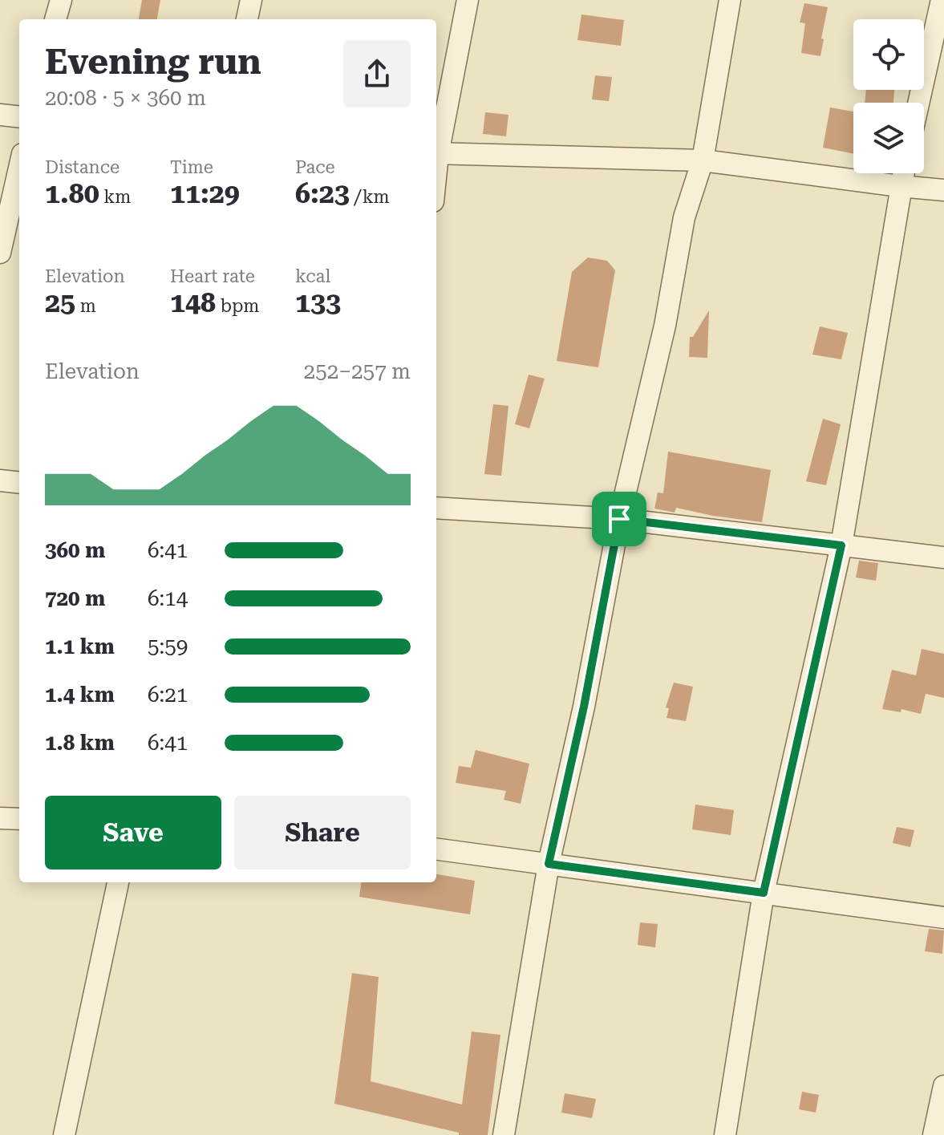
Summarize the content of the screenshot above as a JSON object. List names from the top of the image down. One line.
{"page":{"heading":["Evening run","20:08 · 5 × 360 m"],"stats":[["Distance","1.80 km"],["Time","11:29"],["Pace","6:23 /km"],["Elevation","25 m"],["Heart rate","148 bpm"],["kcal","133"]],"chart":["Elevation","252–257 m"],"list":[{"name":"360 m","note":"6:41"},{"name":"720 m","note":"6:14"},{"name":"1.1 km","note":"5:59"},{"name":"1.4 km","note":"6:21"},{"name":"1.8 km","note":"6:41"}],"buttons":["Save","Share"]}}
